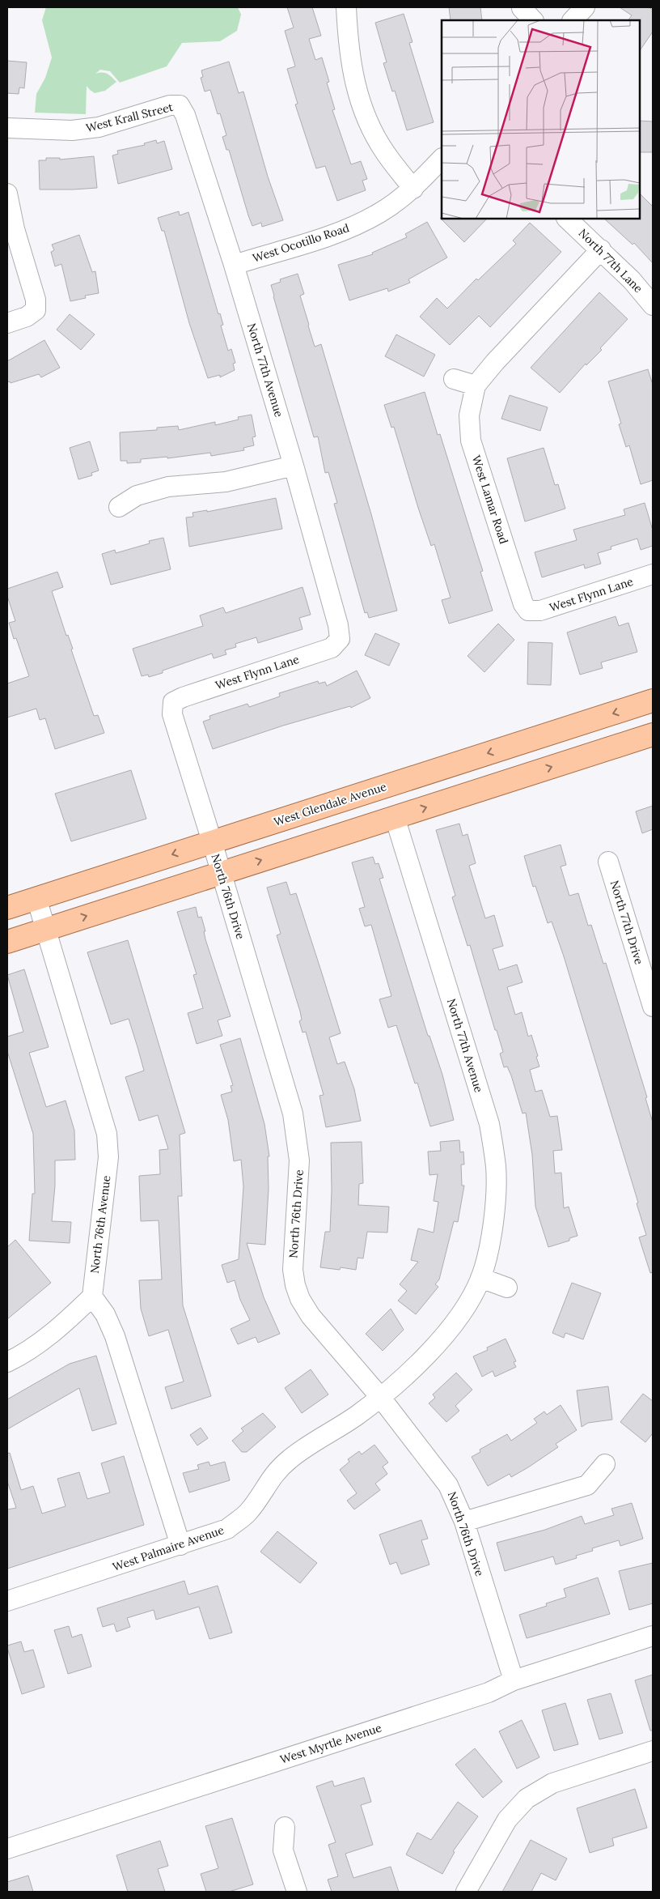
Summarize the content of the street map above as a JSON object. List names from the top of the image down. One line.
{"streets":{"main road":["West Glendale Avenue"],"street":["West Krall Street","West Ocotillo Road","North 77th Lane","North 77th Avenue","West Lamar Road","West Flynn Lane","North 76th Drive","North 77th Drive","North 76th Avenue","West Palmaire Avenue","West Myrtle Avenue"]},"crossings":[["West Krall Street","North 77th Avenue"],["West Ocotillo Road","North 77th Avenue"],["North 77th Lane","West Lamar Road"],["North 77th Avenue","West Flynn Lane"],["North 77th Avenue","North 76th Drive"],["North 77th Avenue","West Palmaire Avenue"],["West Lamar Road","West Flynn Lane"],["West Flynn Lane","North 76th Drive"],["West Glendale Avenue","North 76th Drive"],["West Glendale Avenue","North 76th Avenue"],["North 76th Drive","West Palmaire Avenue"],["North 76th Drive","West Myrtle Avenue"]]}
